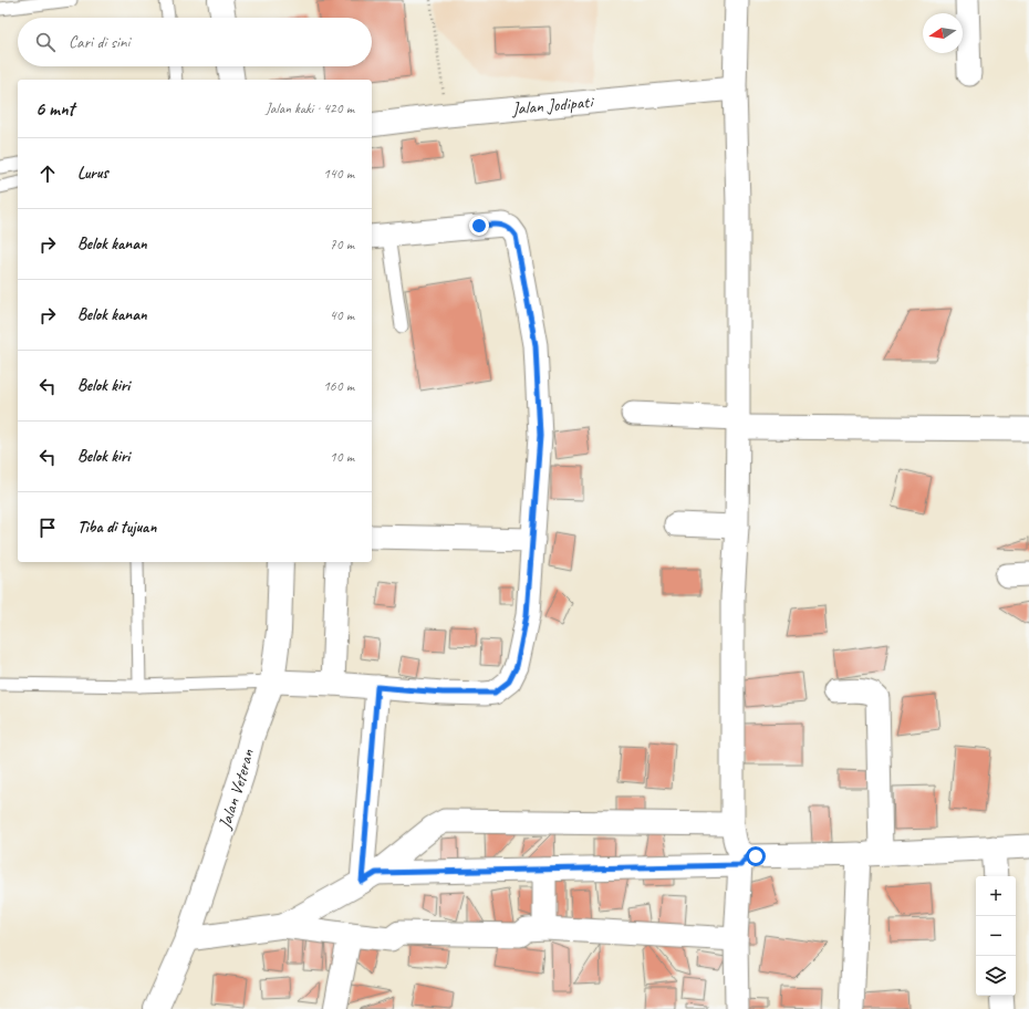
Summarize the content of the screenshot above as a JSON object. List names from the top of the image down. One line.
{"streets":{"main road":["Jalan Veteran"],"street":["Jalan Jodipati"]},"north":"left","page":{"search":"Cari di sini","heading":["6 mnt","Jalan kaki · 420 m"],"list":[["Lurus","140 m"],["Belok kanan","70 m"],["Belok kanan","40 m"],["Belok kiri","160 m"],["Belok kiri","10 m"],"Tiba di tujuan"],"map_buttons":["+","−"]}}
